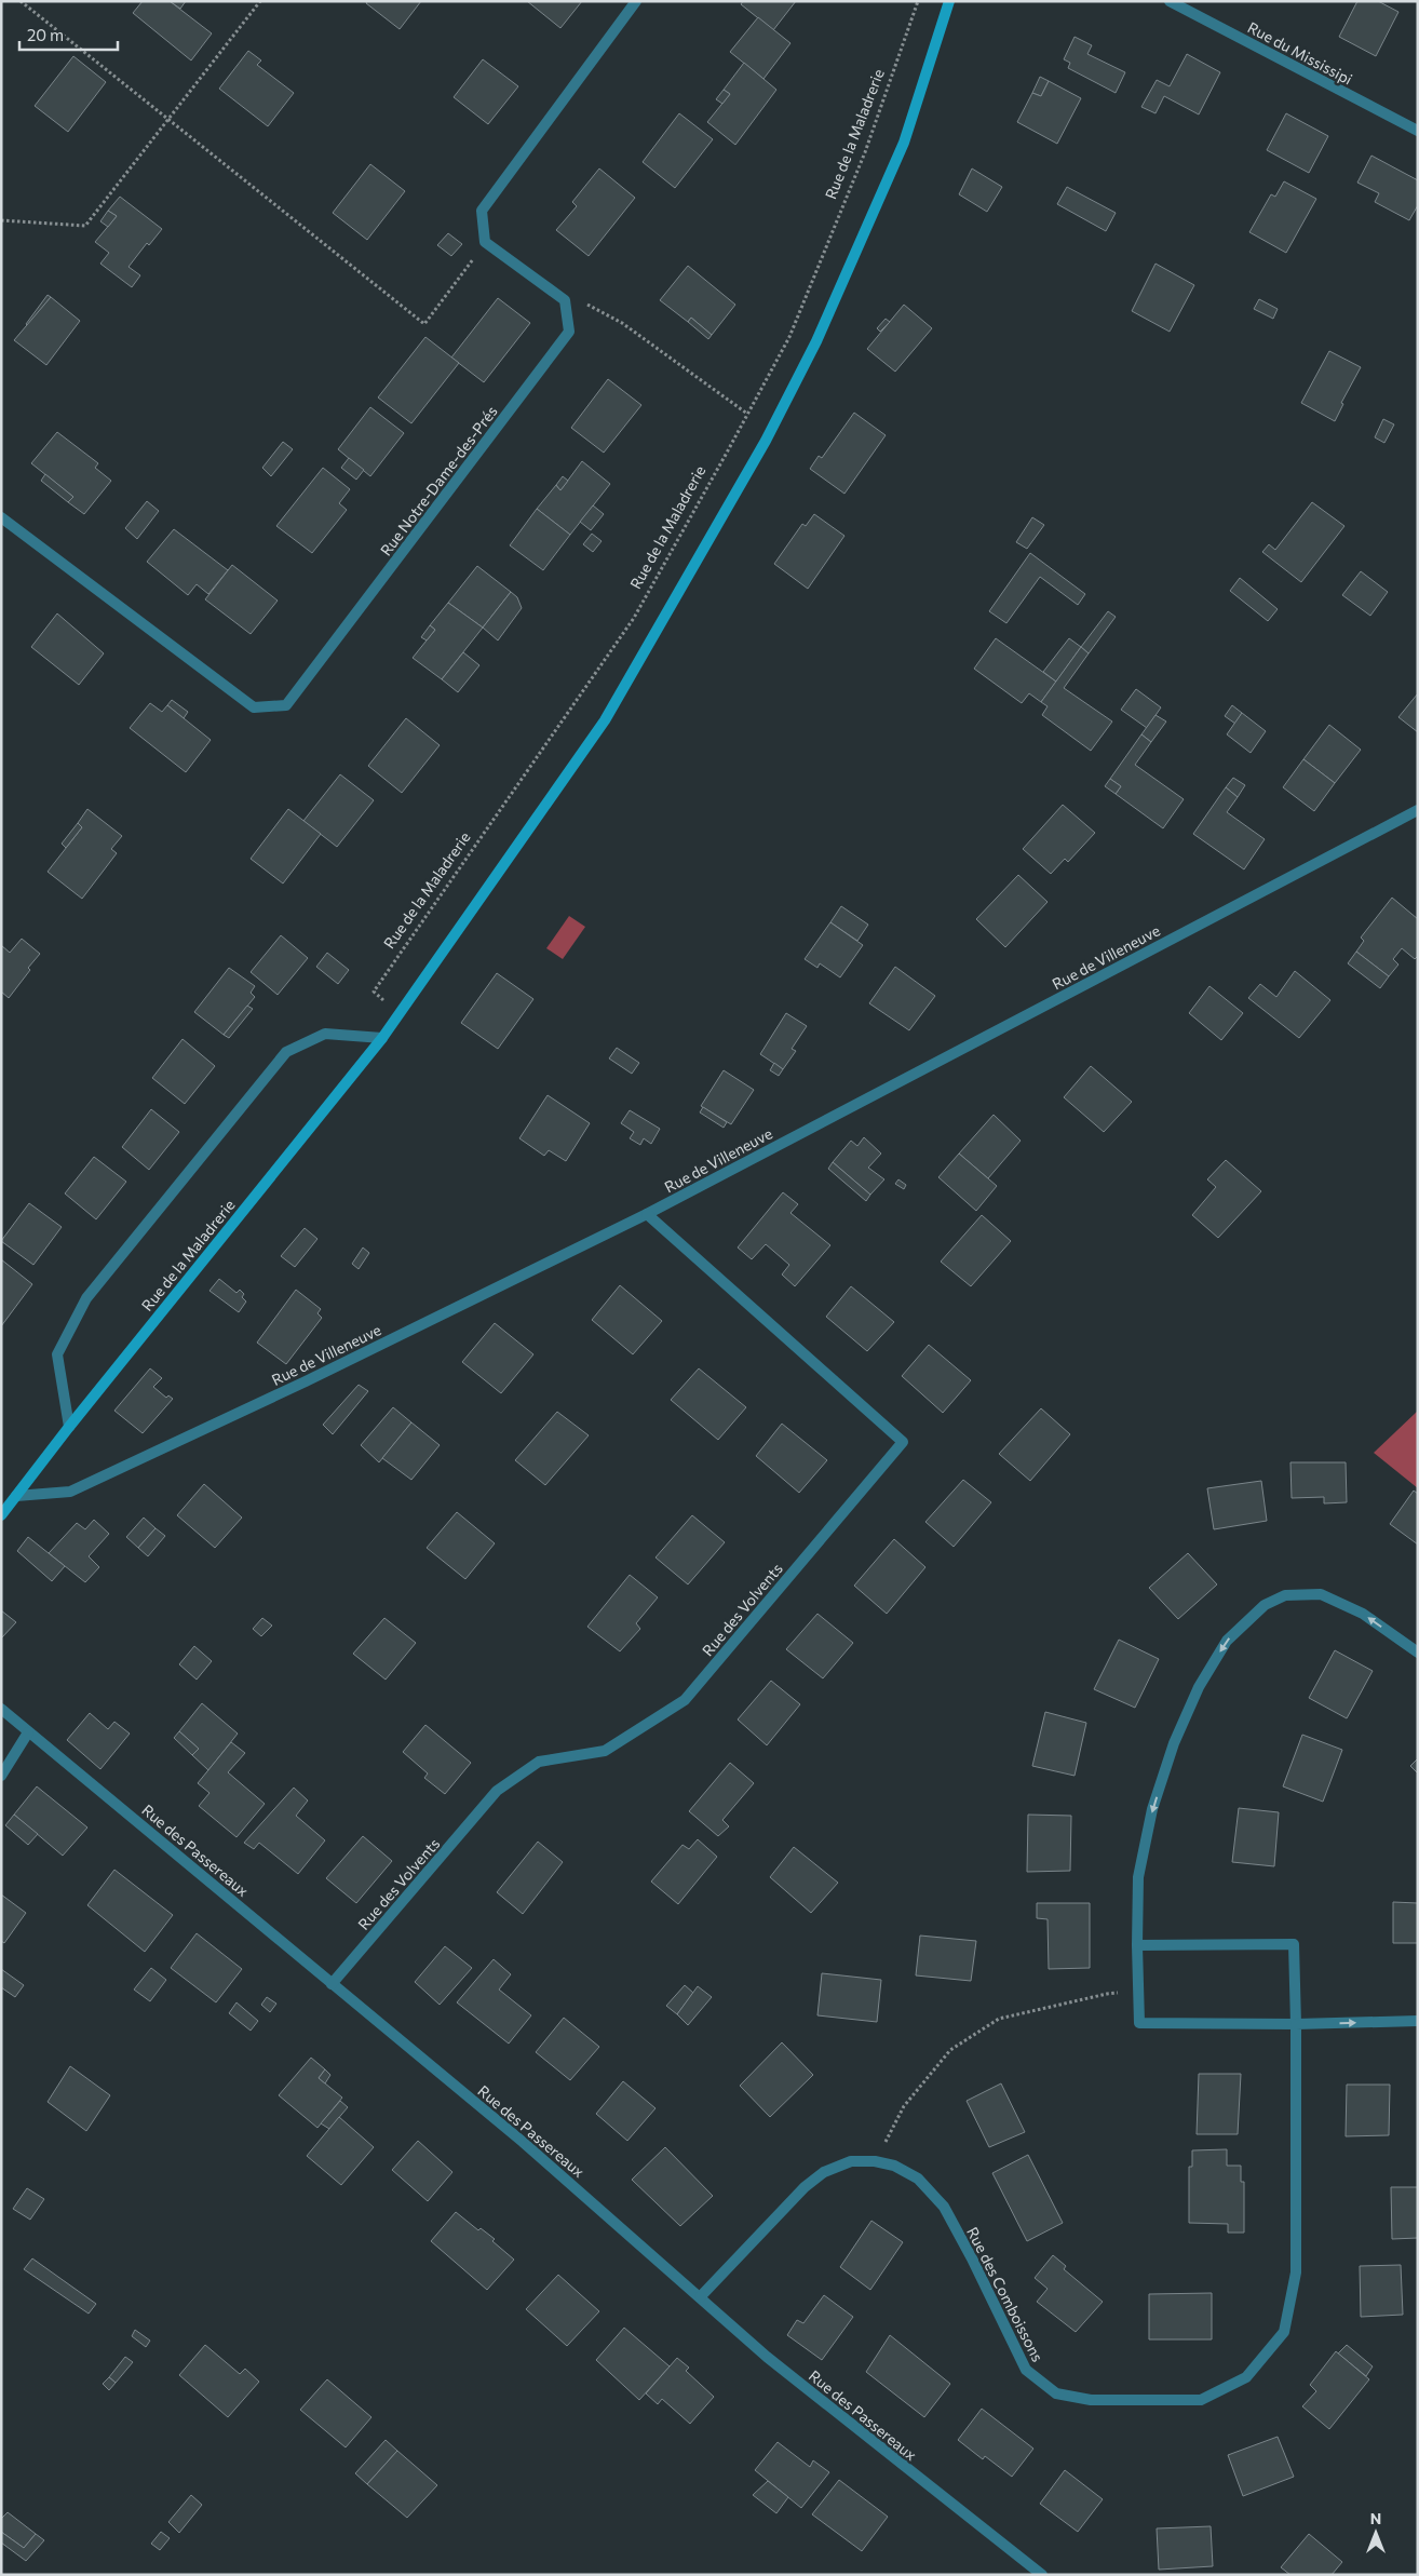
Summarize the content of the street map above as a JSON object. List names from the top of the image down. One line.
{"streets":{"main road":["Rue de la Maladrerie"],"street":["Rue du Mississipi","Rue Notre-Dame-des-Prés","Rue de Villeneuve","Rue des Volvents","Rue des Passereaux","Rue des Comboissons"]},"crossings":[["Rue de la Maladrerie","Rue de Villeneuve"],["Rue de Villeneuve","Rue des Volvents"],["Rue des Volvents","Rue des Passereaux"],["Rue des Passereaux","Rue des Comboissons"]],"scale_bar":"20 m","north":"top"}
